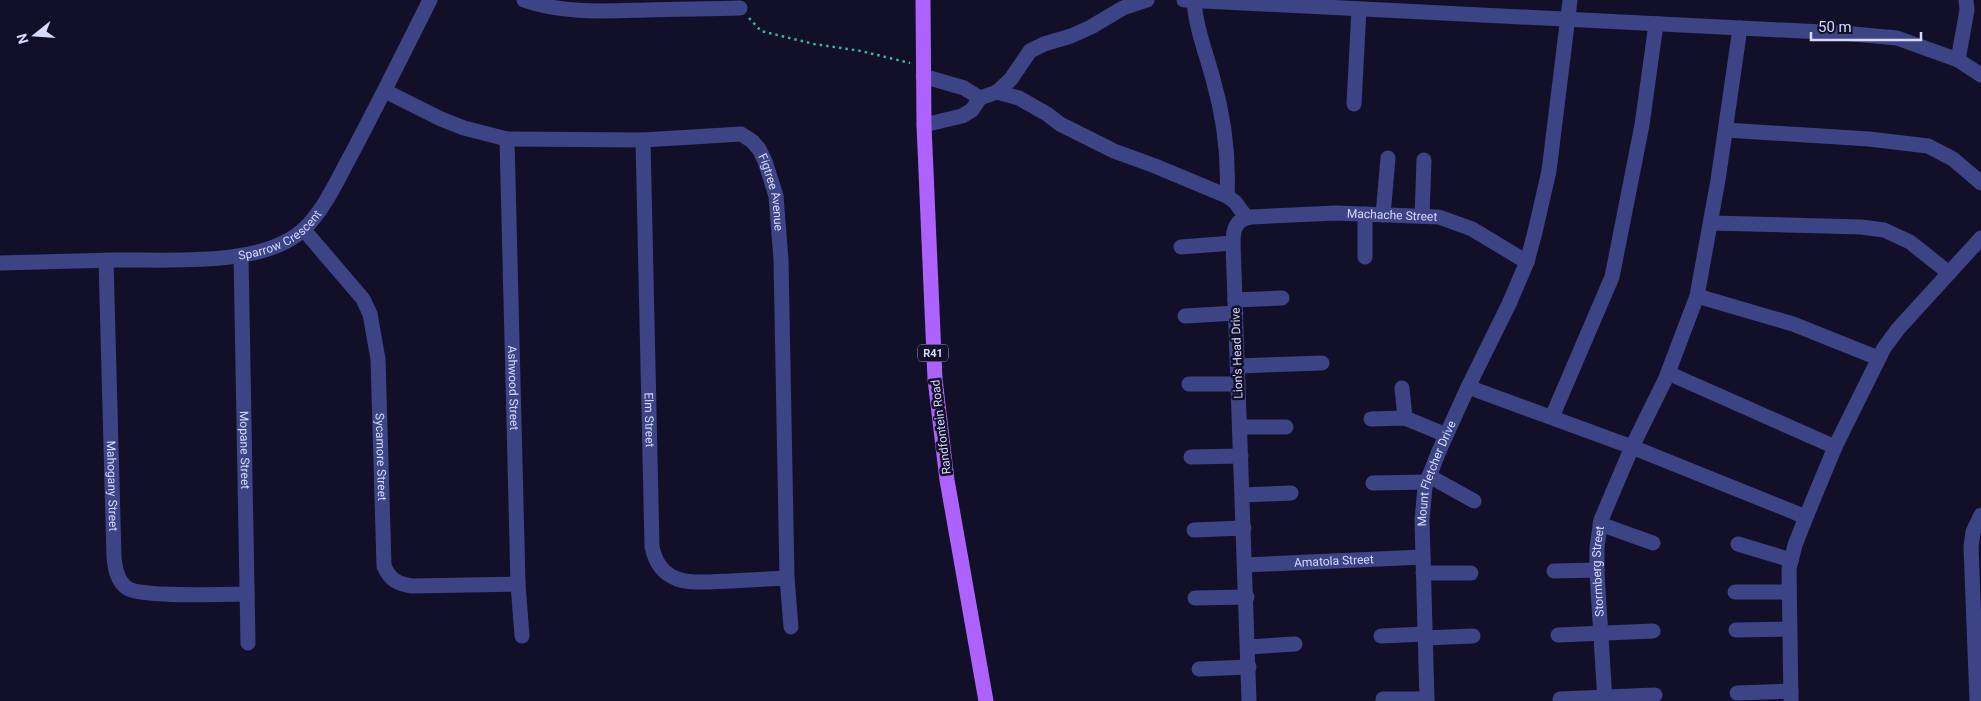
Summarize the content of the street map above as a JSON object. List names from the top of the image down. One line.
{"streets":{"main road":["R41","Randfontein Road"],"street":["Figtree Avenue","Machache Street","Sparrow Crescent","Lion's Head Drive","Ashwood Street","Elm Street","Mopane Street","Sycamore Street","Mount Fletcher Drive","Mahogany Street","Amatola Street","Stormberg Street"]},"crossings":[["Figtree Avenue","Sparrow Crescent"],["Figtree Avenue","Ashwood Street"],["Figtree Avenue","Elm Street"],["Machache Street","Lion's Head Drive"],["Machache Street","Mount Fletcher Drive"],["Sparrow Crescent","Mopane Street"],["Sparrow Crescent","Sycamore Street"],["Sparrow Crescent","Mahogany Street"],["Lion's Head Drive","Amatola Street"],["Ashwood Street","Sycamore Street"],["Mopane Street","Mahogany Street"],["Mount Fletcher Drive","Amatola Street"]],"scale_bar":"50 m","north":"left"}
